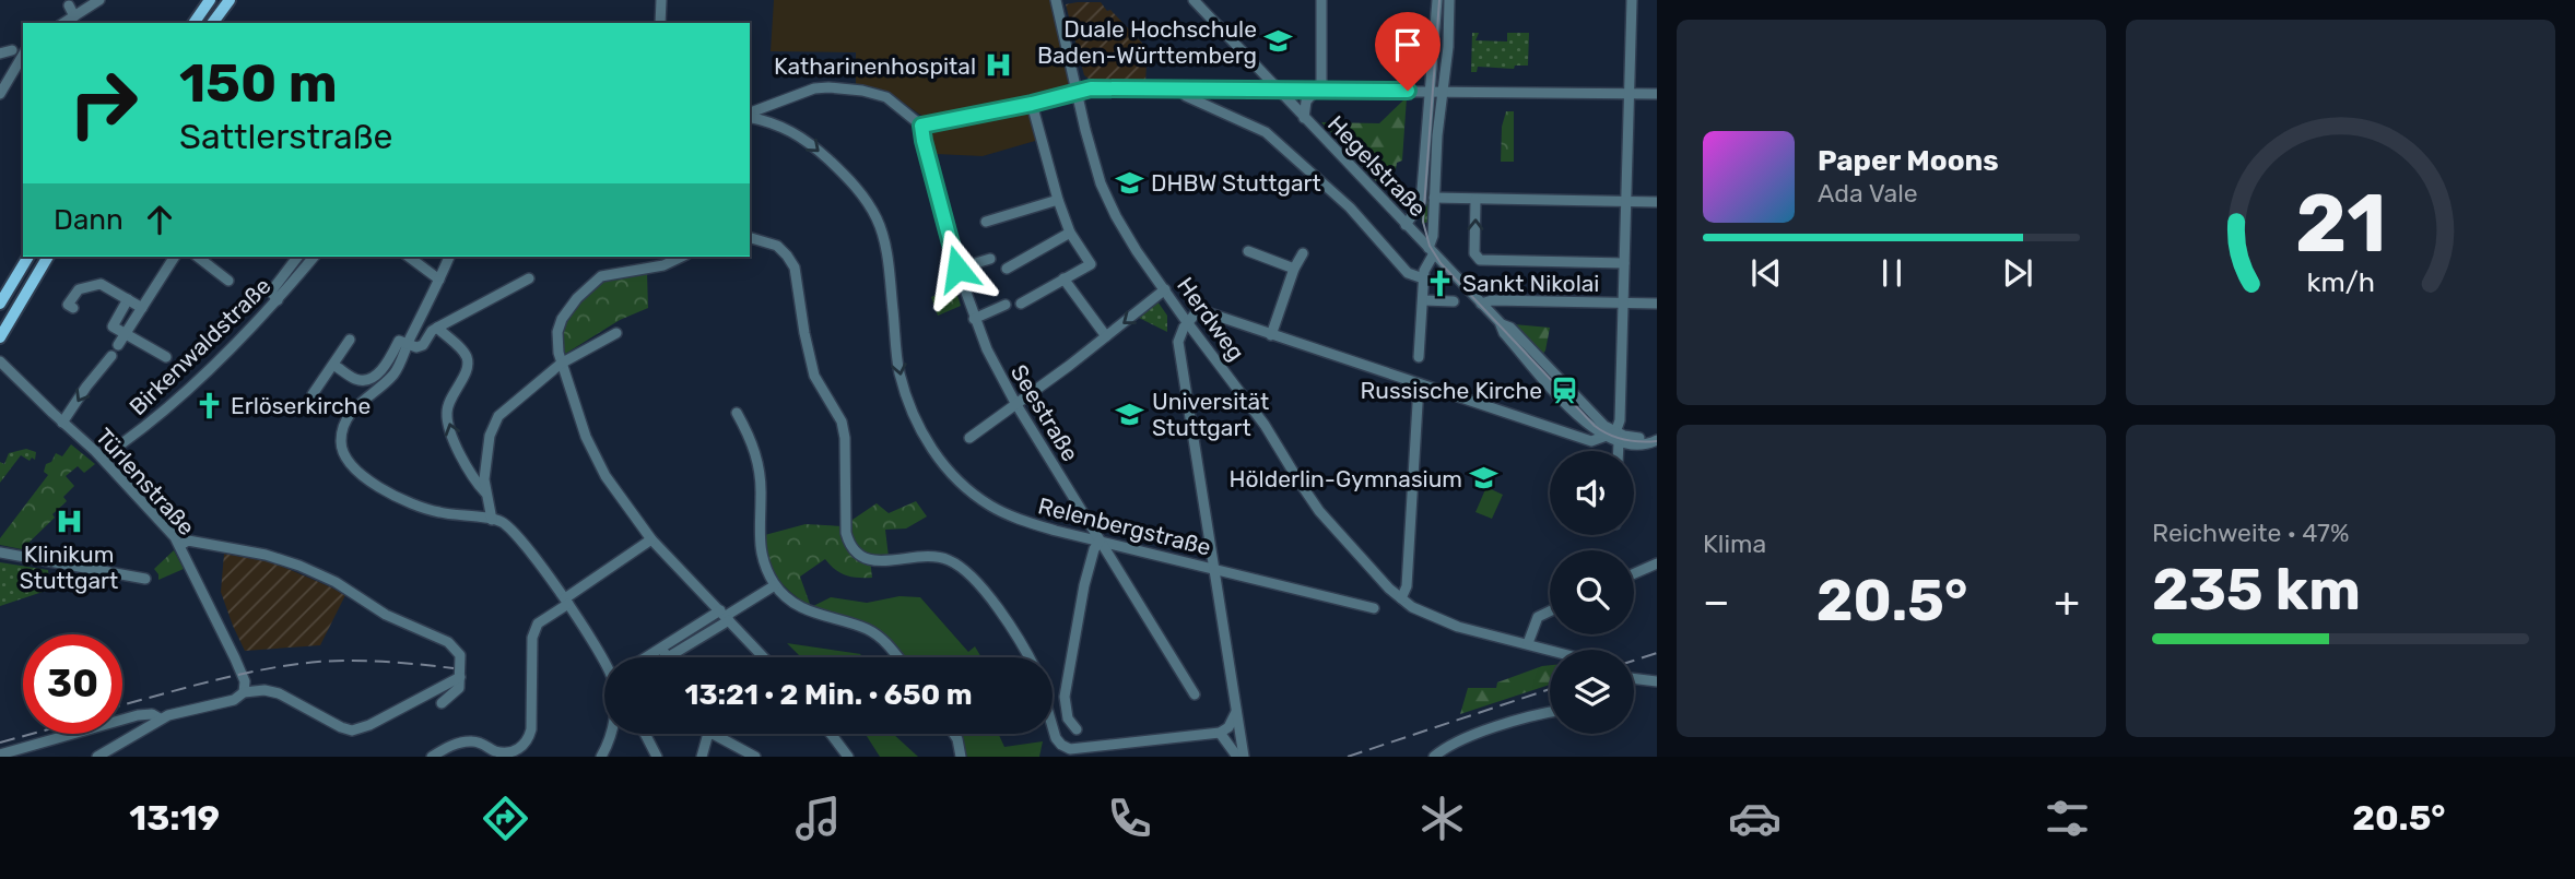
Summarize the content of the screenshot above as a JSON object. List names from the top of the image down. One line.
{"streets":{"street":["Hegelstraße","Herdweg","Birkenwaldstraße","Seestraße","Türlenstraße","Relenbergstraße"]},"crossings":[["Birkenwaldstraße","Türlenstraße"],["Seestraße","Relenbergstraße"]],"one_way":["Relenbergstraße"],"places":{"school or university":["Duale Hochschule Baden-Württemberg","DHBW Stuttgart","Universität Stuttgart","Hölderlin-Gymnasium"],"hospital":["Katharinenhospital","Klinikum Stuttgart"],"church":["Sankt Nikolai","Erlöserkirche"],"station":["Russische Kirche"]},"page":{"turn":["150 m","Sattlerstraße"],"song":["Paper Moons","Ada Vale"],"then":"Dann","tile":["Klima",["Reichweite · 47%","235 km"]],"heat":["−","20.5°","+"],"limit":"30","trip":"13:21 · 2 Min. · 650 m","tabs":["13:19","20.5°"],"gauge":["21","km/h"]}}
